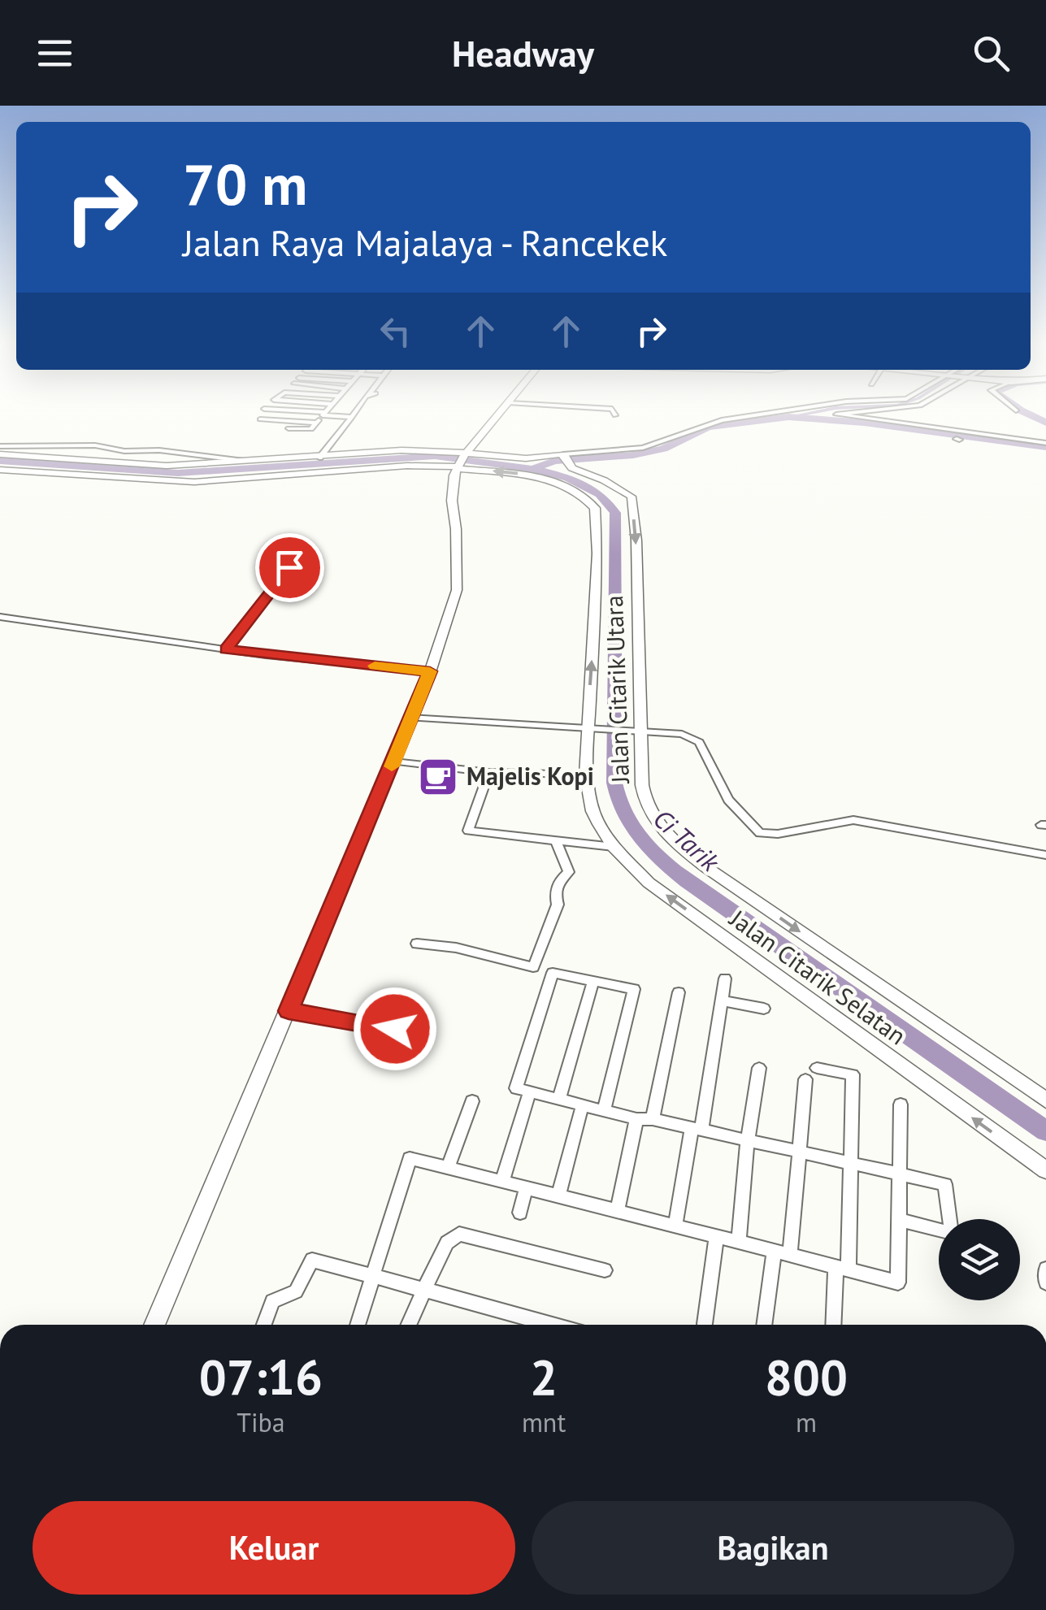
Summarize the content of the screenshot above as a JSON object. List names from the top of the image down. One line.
{"streets":{"street":["Jalan Citarik Utara","Jalan Citarik Selatan"]},"one_way":["Jalan Citarik Utara","Jalan Citarik Selatan"],"water":["Ci Tarik"],"places":{"cafe":["Majelis Kopi"]},"page":{"header":"Headway","turn":["70 m","Jalan Raya Majalaya - Rancekek"],"eta":["07:16","Tiba","2","mnt","800","m"],"buttons":["Keluar","Bagikan"]}}
